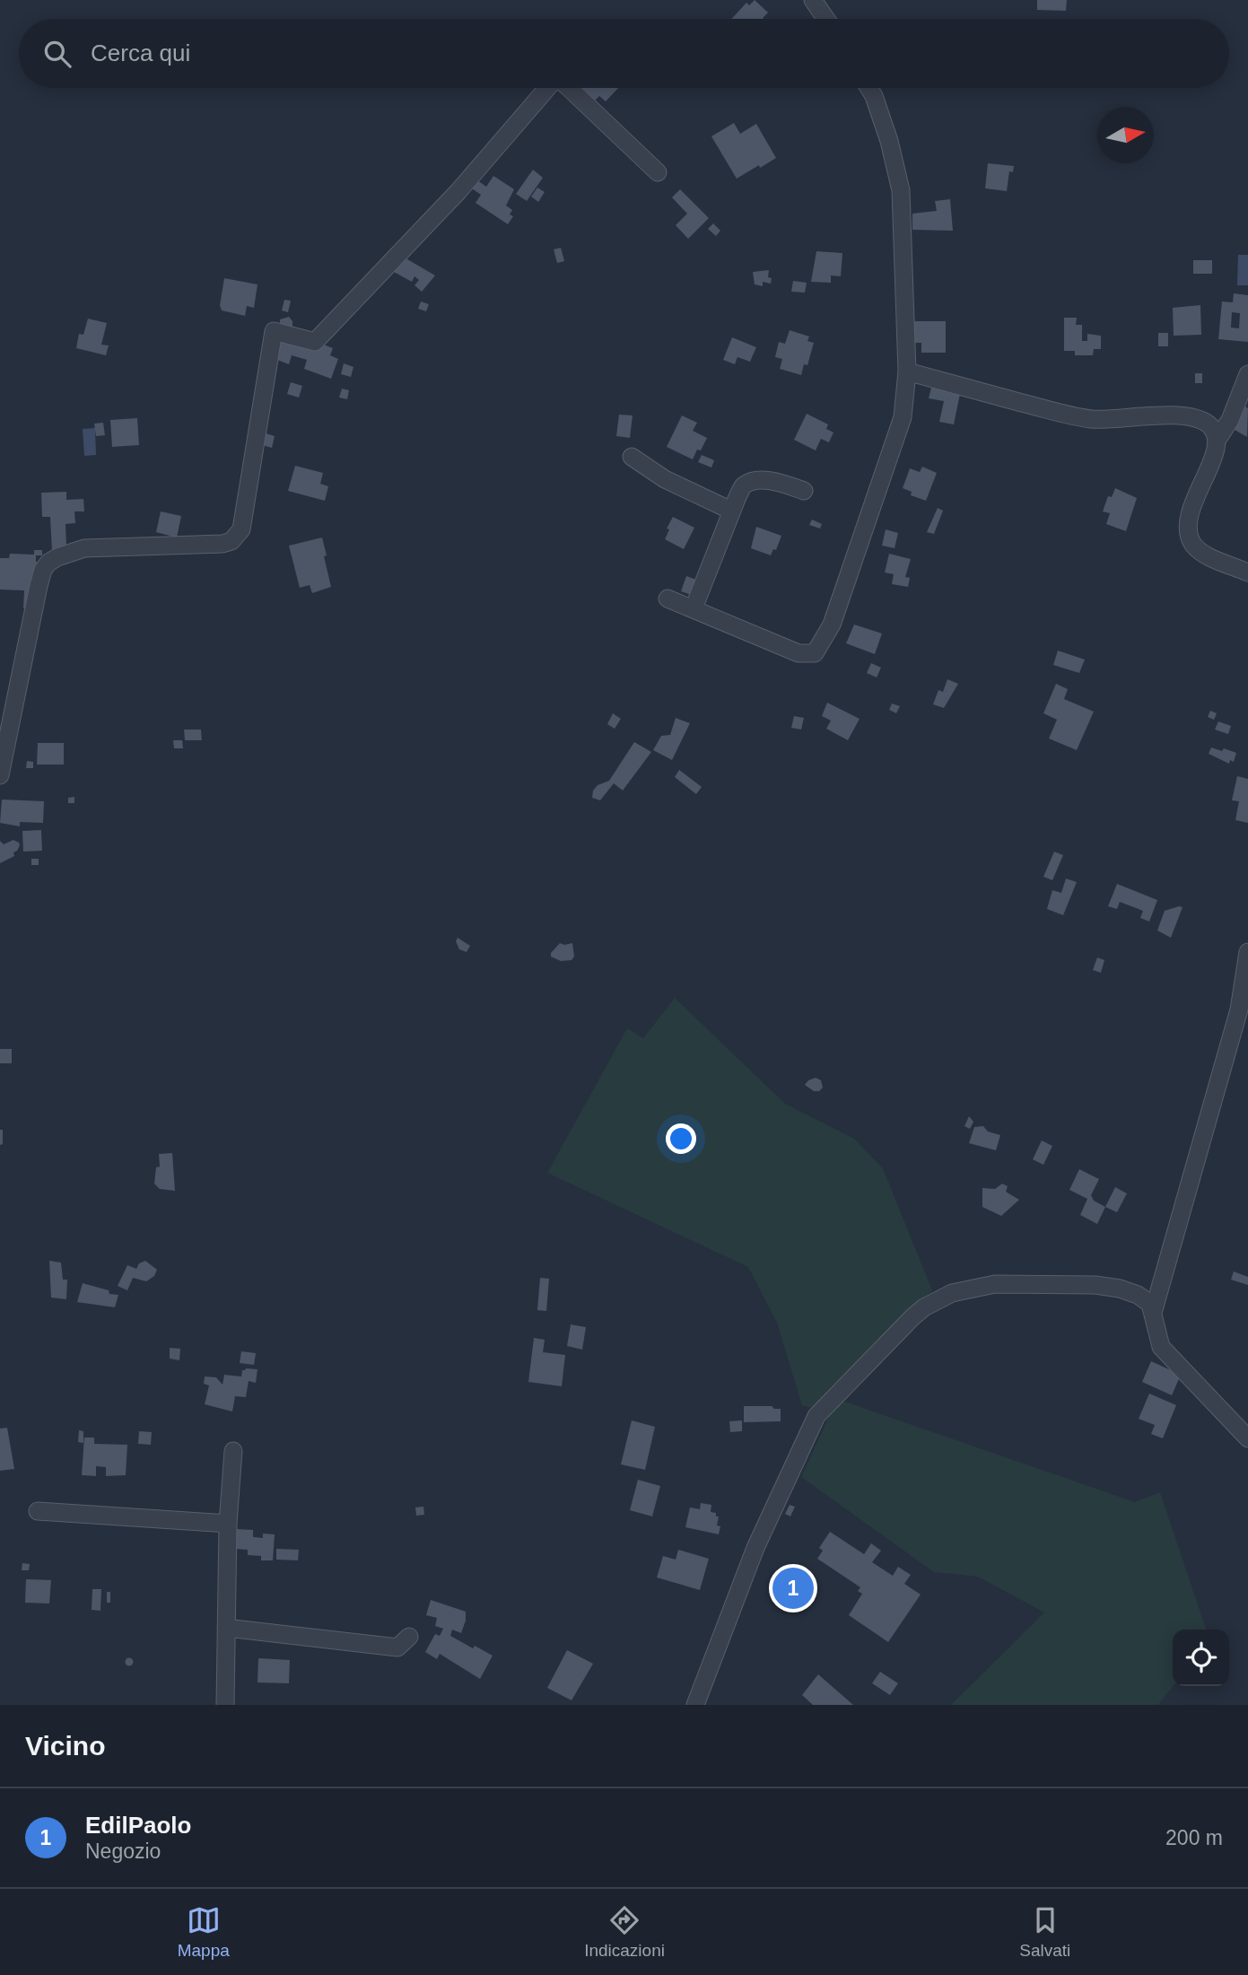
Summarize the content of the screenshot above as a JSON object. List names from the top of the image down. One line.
{"north":"right","page":{"search":"Cerca qui","pins":"1","heading":"Vicino","list":[{"mark":"1","name":"EdilPaolo","note":"Negozio","value":"200 m"}],"nav":["Mappa","Indicazioni","Salvati"]}}
